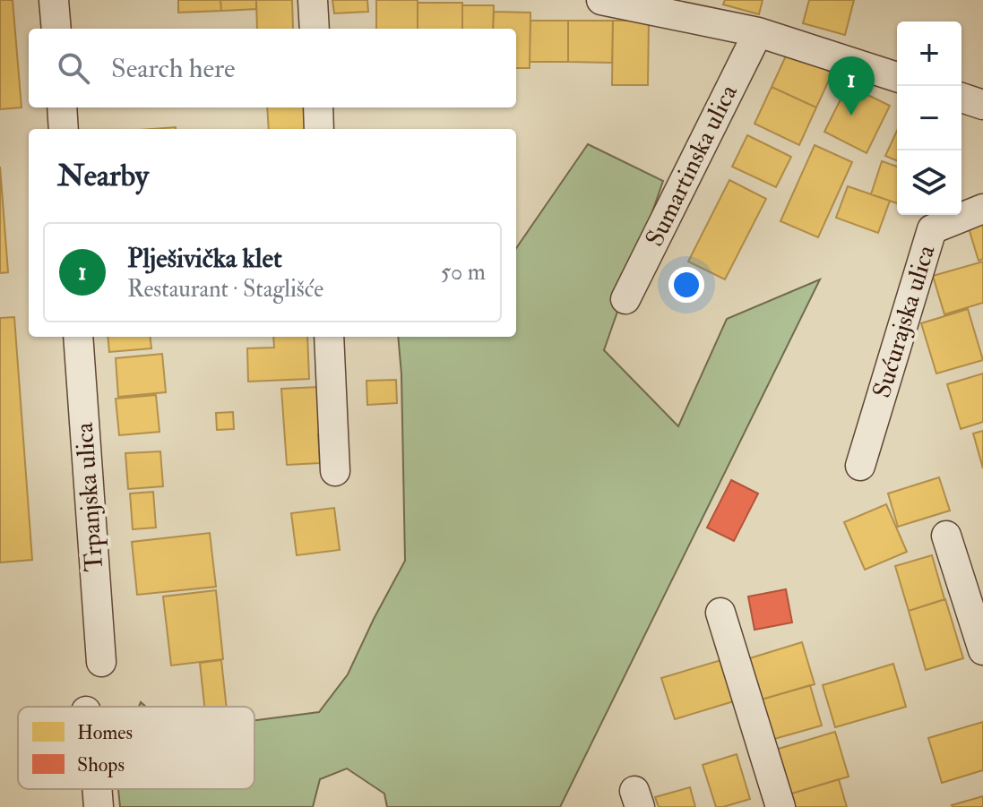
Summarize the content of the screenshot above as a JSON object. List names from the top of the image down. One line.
{"streets":{"street":["Sumartinska ulica","Sućurajska ulica","Trpanjska ulica"]},"legend":["Homes","Shops"],"page":{"map_buttons":["+","−"],"search":"Search here","pins":"1","heading":"Nearby","list":[{"mark":"1","name":"Plješivička klet","note":"Restaurant · Staglišće","value":"50 m"}]}}
